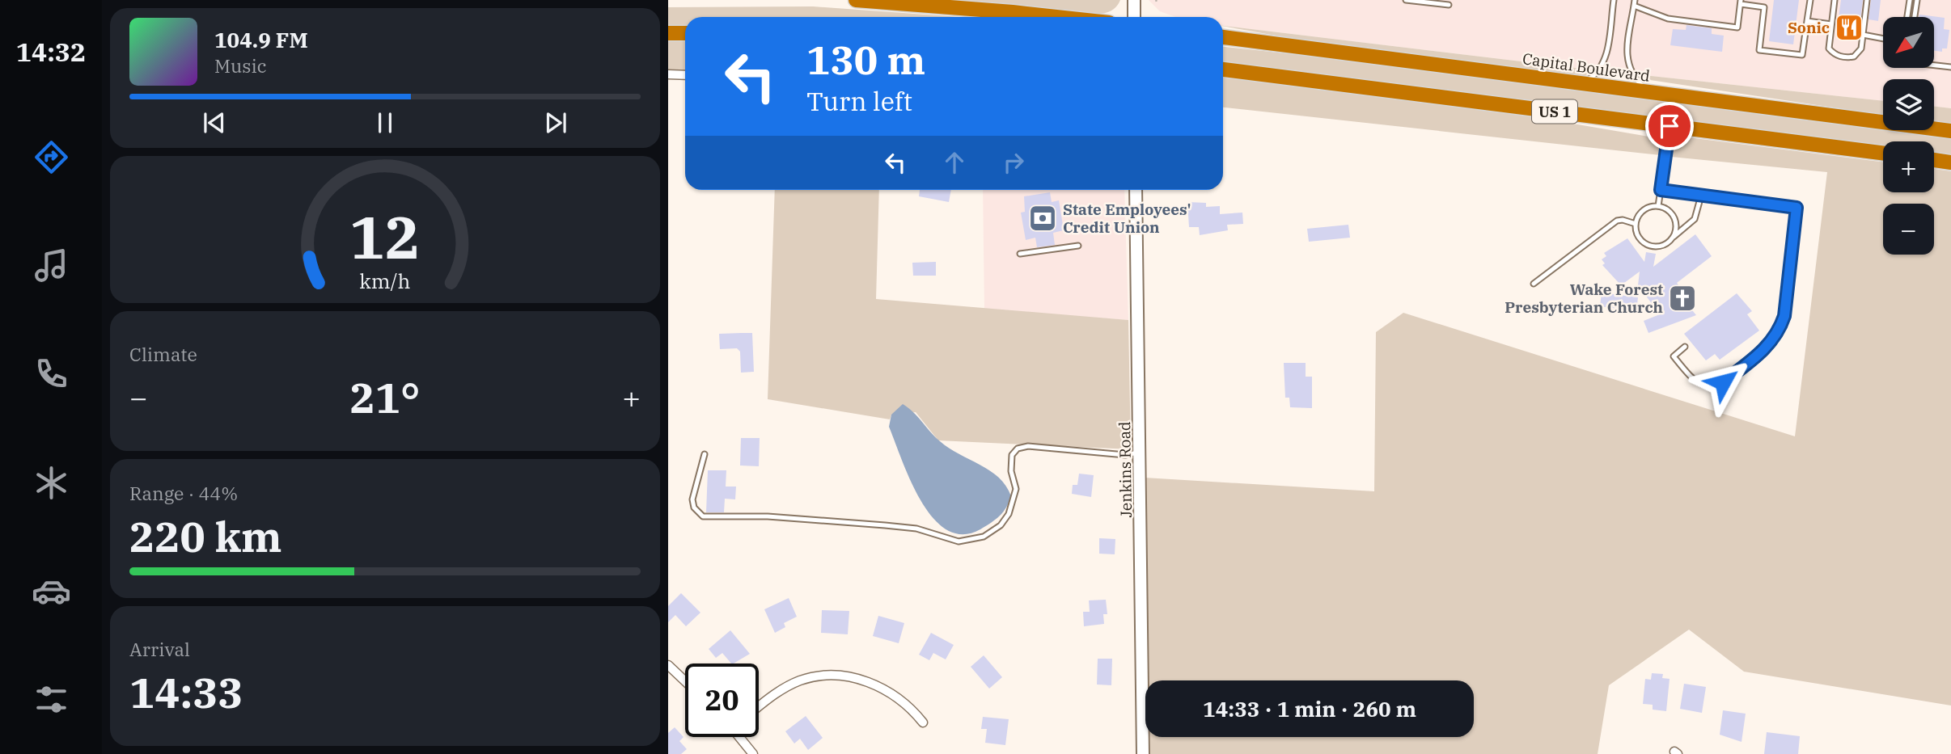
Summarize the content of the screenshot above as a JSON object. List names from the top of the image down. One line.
{"streets":{"highway":["Capital Boulevard","US 1"],"street":["Jenkins Road"]},"places":{"restaurant":["Sonic"],"bank":["State Employees' Credit Union"],"church":["Wake Forest Presbyterian Church"]},"north":"bottom left","page":{"tabs":"14:32","map_buttons":["+","−"],"turn":["130 m","Turn left"],"song":["104.9 FM","Music"],"tile":["Climate",["Range · 44%","220 km"],["Arrival","14:33"]],"heat":["−","21°","+"],"limit":"20","trip":"14:33 · 1 min · 260 m","gauge":["12","km/h"]}}
